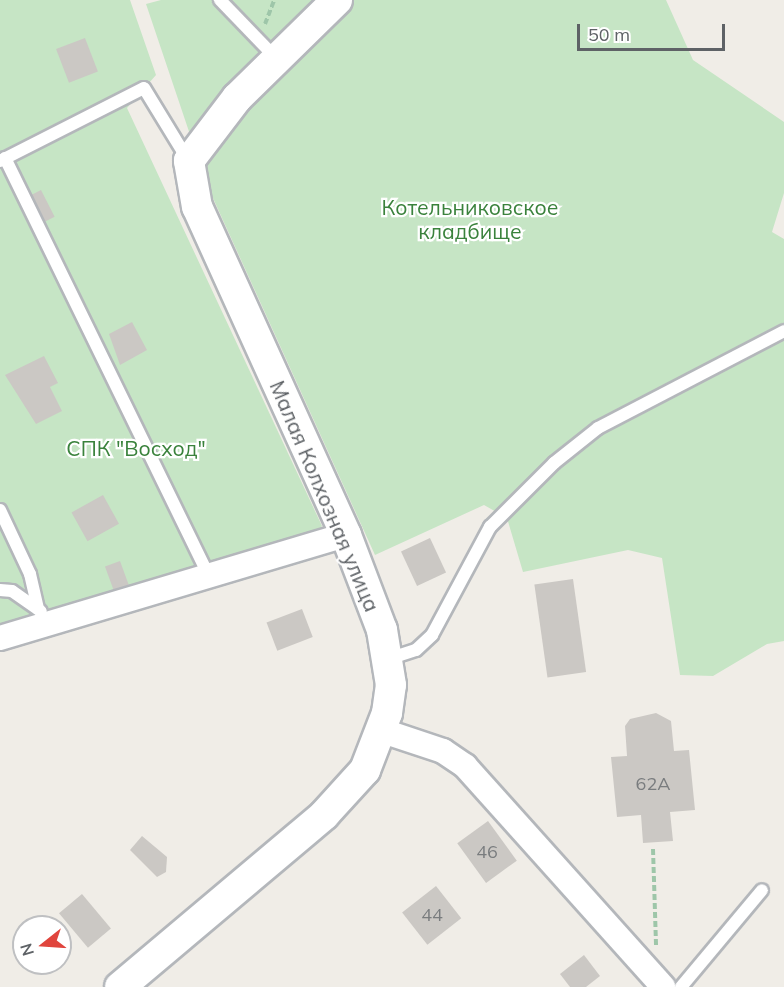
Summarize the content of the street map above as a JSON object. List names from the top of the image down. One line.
{"streets":{"street":["Малая Колхозная улица"]},"parks":["Котельниковское кладбище","СПК \"Восход\""],"house_numbers":["62А","46","44"],"scale_bar":"50 m","north":"left"}
